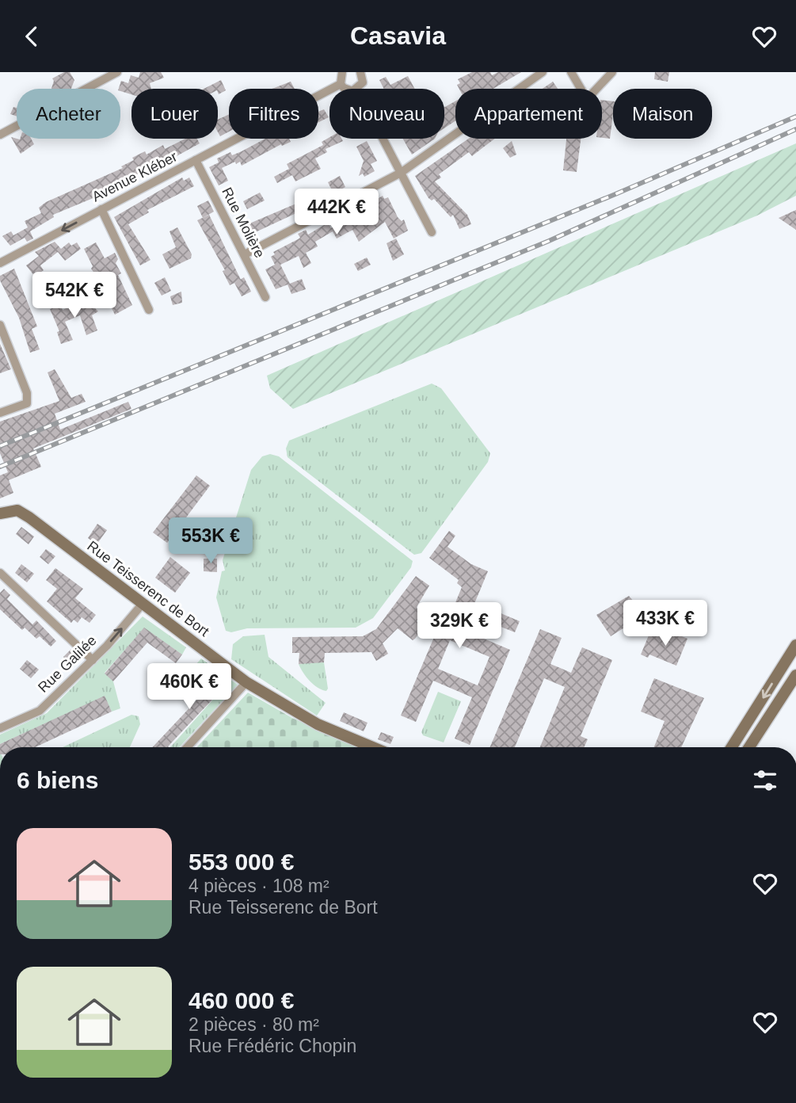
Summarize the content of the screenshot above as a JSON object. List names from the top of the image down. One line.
{"streets":{"street":["Avenue Kléber","Rue Molière","Rue Teisserenc de Bort","Rue Galilée"]},"crossings":[["Avenue Kléber","Rue Molière"],["Rue Teisserenc de Bort","Rue Galilée"]],"one_way":["Rue Galilée"],"page":{"header":"Casavia","chip":["Acheter","Louer","Filtres","Nouveau","Appartement","Maison"],"price":["442K €","542K €","553K €","433K €","329K €","460K €"],"heading":"6 biens","list":[{"name":"553 000 €","note":"4 pièces · 108 m² · Rue Teisserenc de Bort"},{"name":"460 000 €","note":"2 pièces · 80 m² · Rue Frédéric Chopin"}]}}
